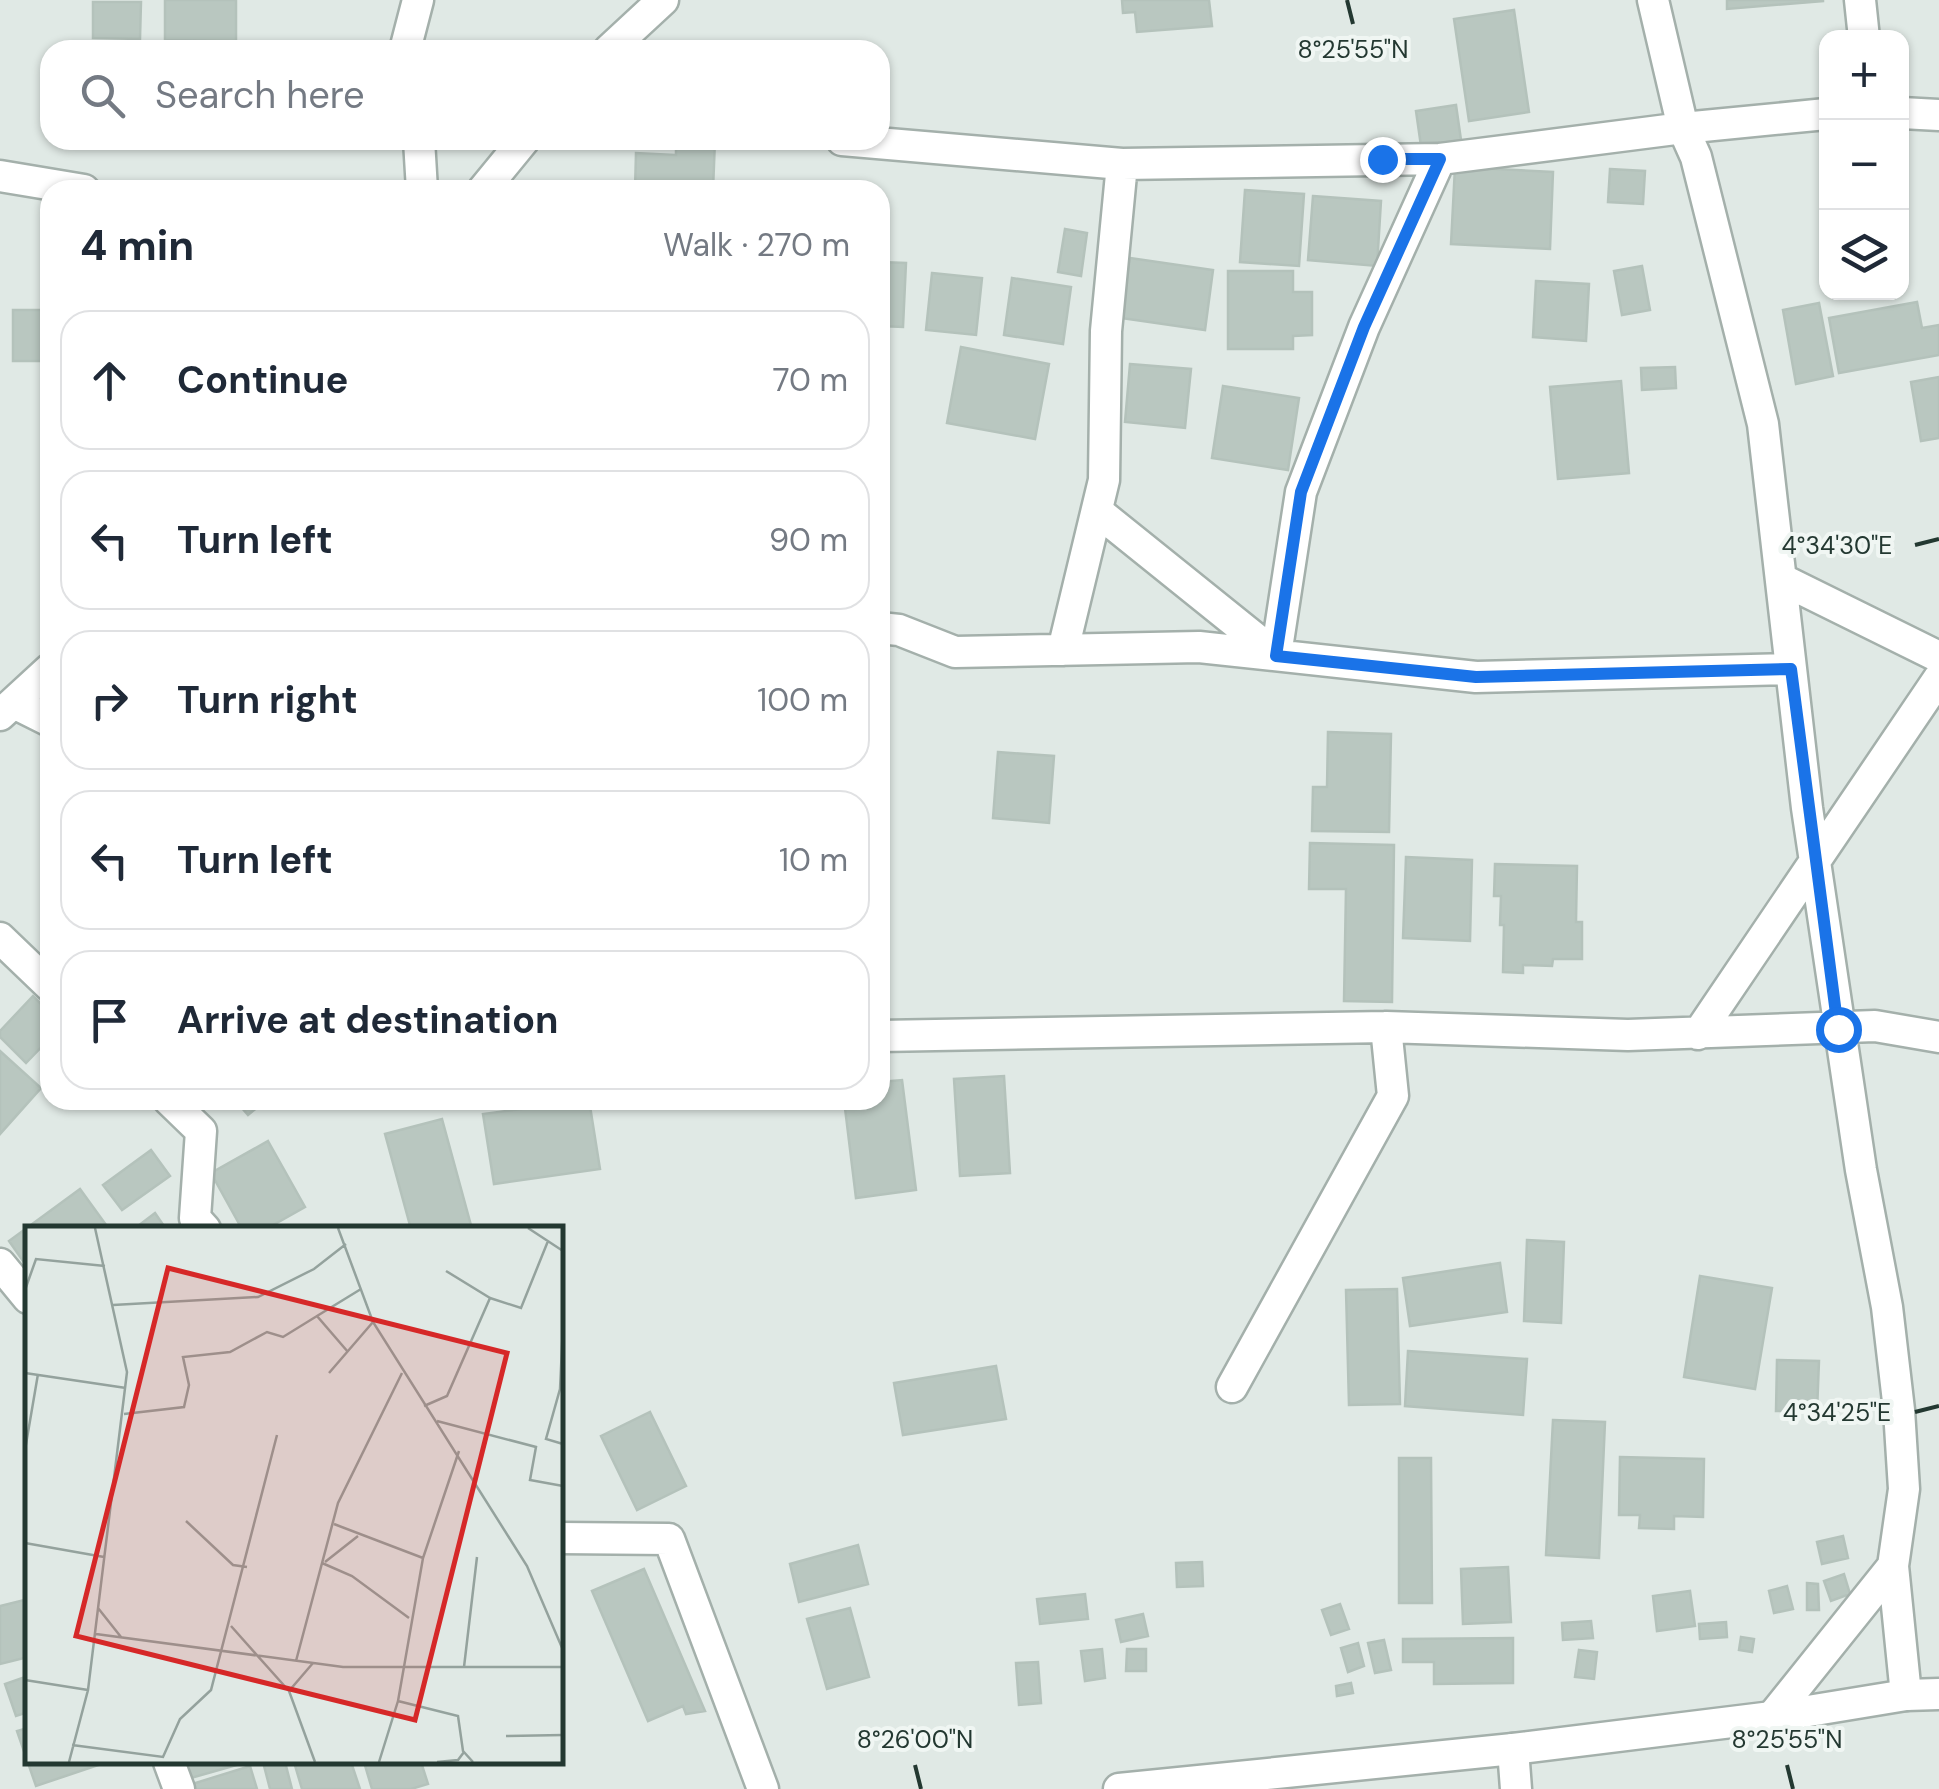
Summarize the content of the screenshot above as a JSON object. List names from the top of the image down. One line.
{"page":{"map_buttons":["+","−"],"search":"Search here","heading":["4 min","Walk · 270 m"],"list":[["Continue","70 m"],["Turn left","90 m"],["Turn right","100 m"],["Turn left","10 m"],"Arrive at destination"]},"coordinates":["8°25'55\"N","4°34'30\"E","4°34'25\"E","8°26'00\"N"]}
